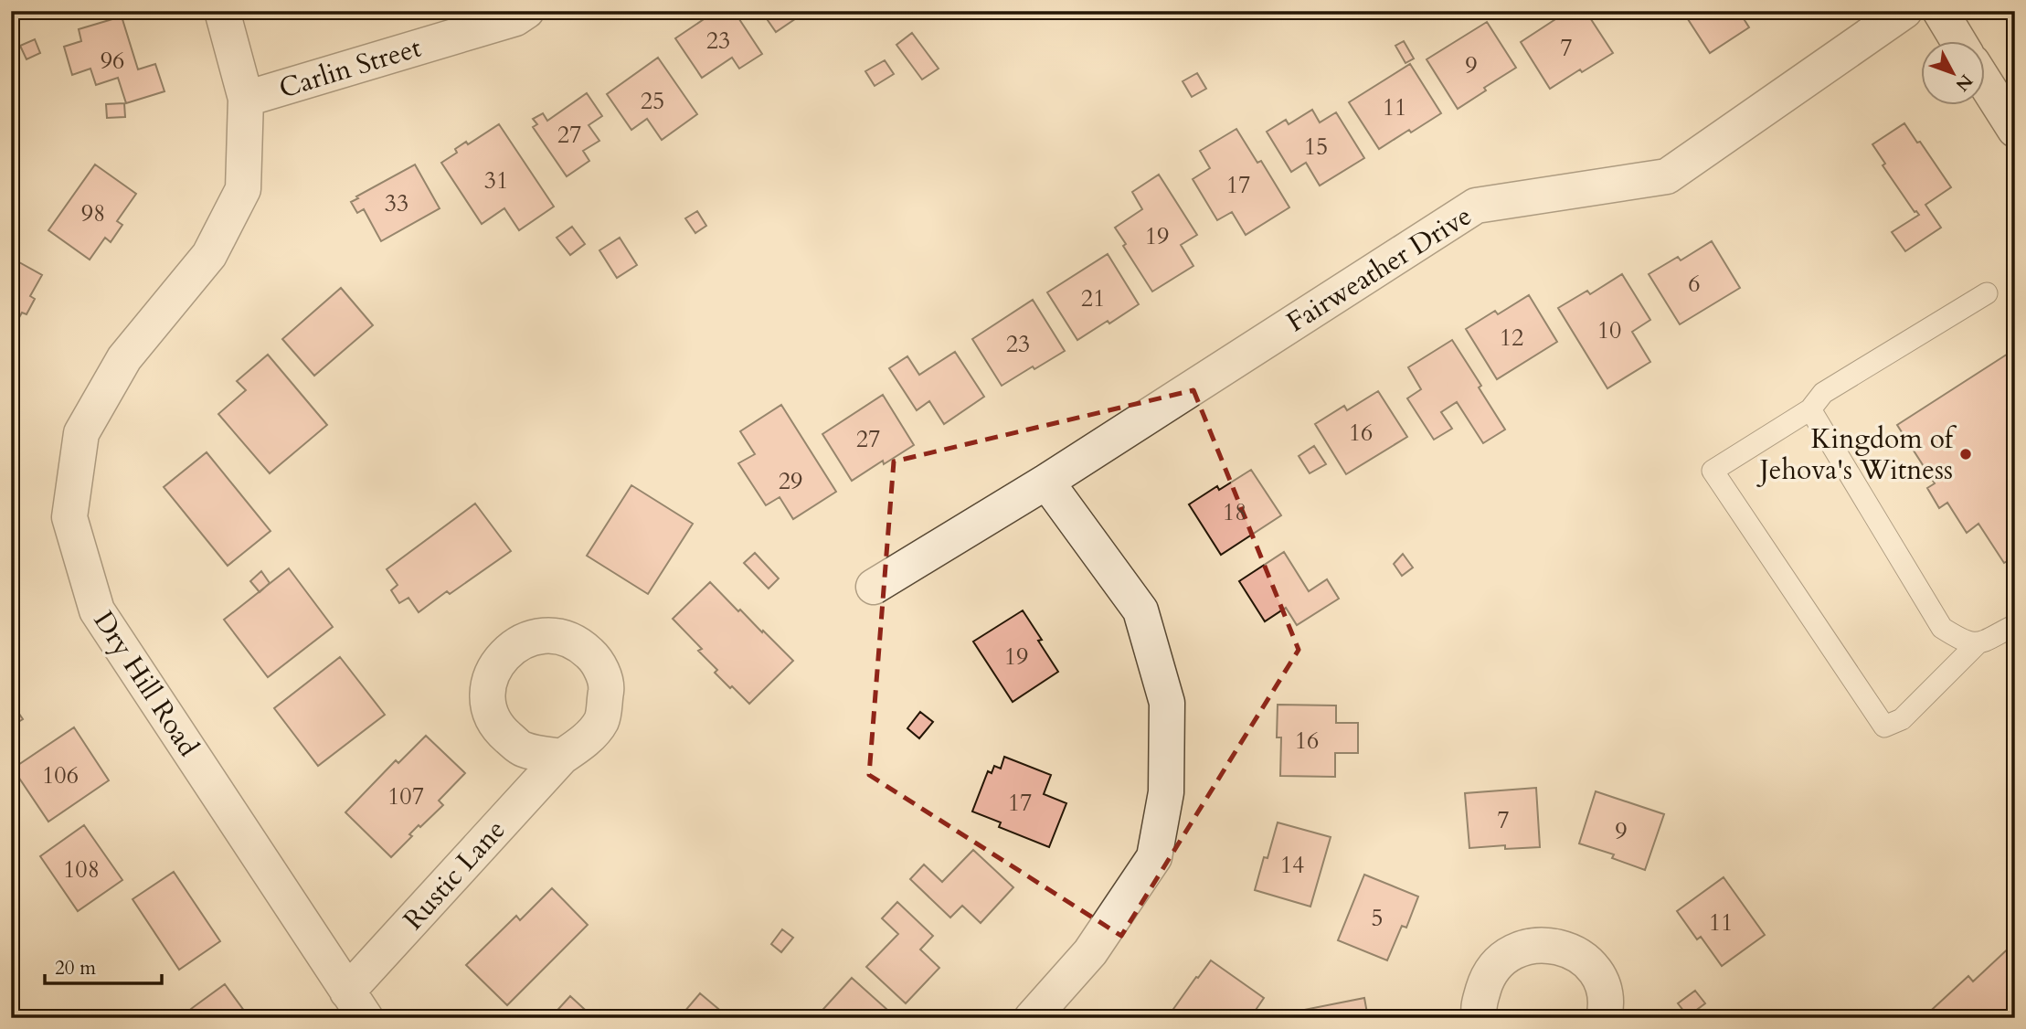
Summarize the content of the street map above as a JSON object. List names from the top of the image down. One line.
{"streets":{"street":["Carlin Street","Fairweather Drive","Dry Hill Road","Rustic Lane"]},"crossings":[["Carlin Street","Dry Hill Road"],["Dry Hill Road","Rustic Lane"]],"places":["Kingdom of Jehova's Witness"],"house_numbers":["23","7","96","9","25","11","27","15","31","17","33","98","19","6","21","10","12","23","16","27","29","18","19","16","106","107","17","7","9","14","108","5","11"],"scale_bar":"20 m","north":"bottom right"}
